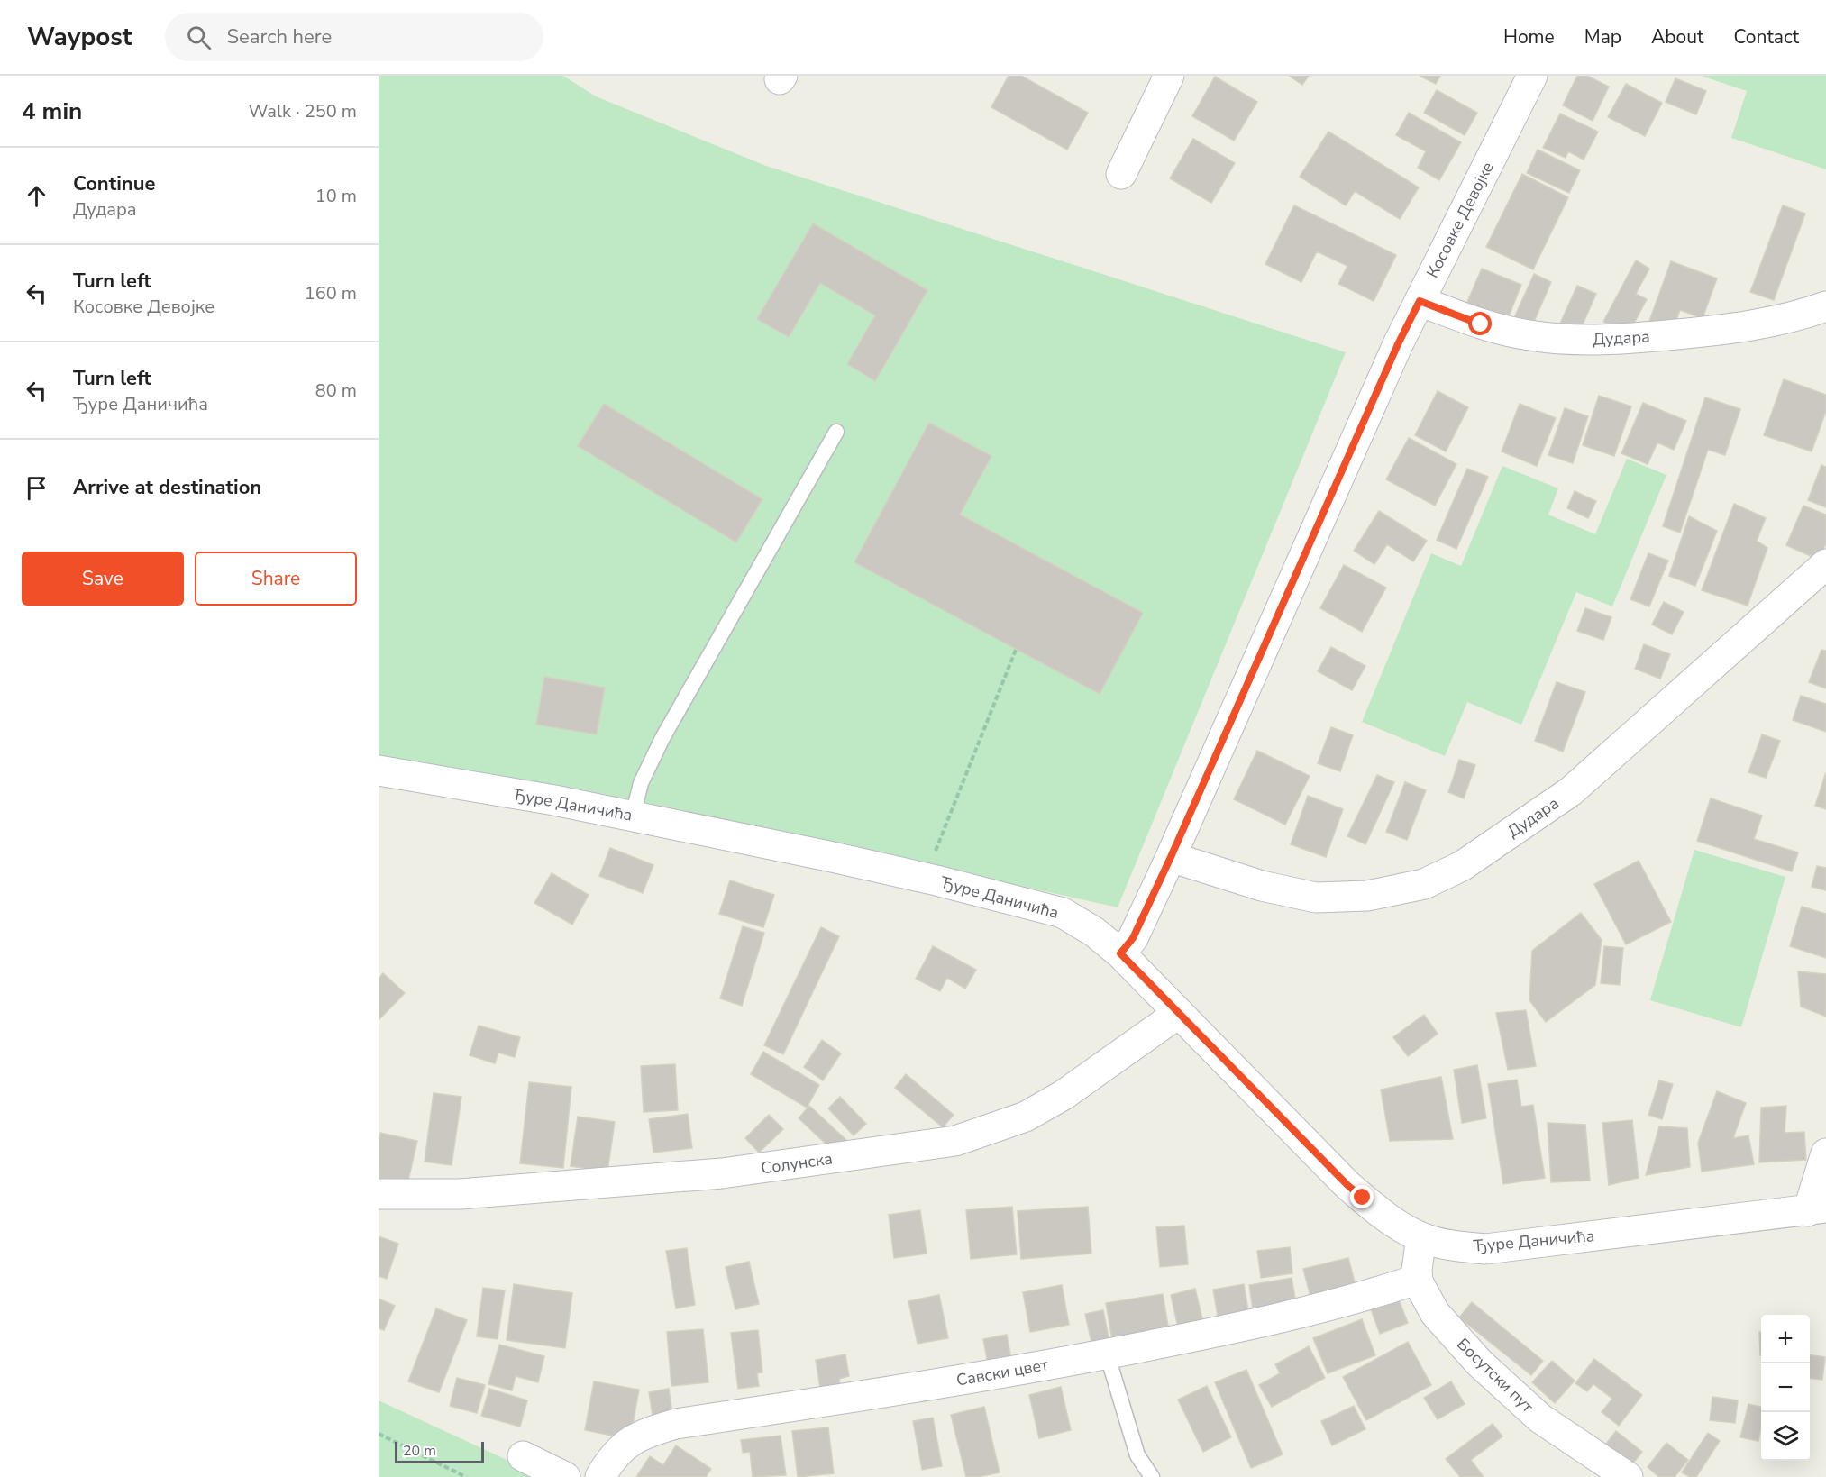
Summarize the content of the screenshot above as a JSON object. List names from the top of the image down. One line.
{"streets":{"street":["Косовке Девојке","Дудара","Ђуре Даничића","Солунска","Савски цвет","Босутски пут"]},"crossings":[["Косовке Девојке","Дудара"],["Косовке Девојке","Ђуре Даничића"],["Ђуре Даничића","Солунска"],["Савски цвет","Босутски пут"]],"scale_bar":"20 m","page":{"header":"Waypost","search":"Search here","nav":["Home","Map","About","Contact"],"heading":["4 min","Walk · 250 m"],"list":[["Continue","Дудара","10 m"],["Turn left","Косовке Девојке","160 m"],["Turn left","Ђуре Даничића","80 m"],"Arrive at destination"],"buttons":["Save","Share"],"map_buttons":["+","−"],"scale":"20 m"}}
